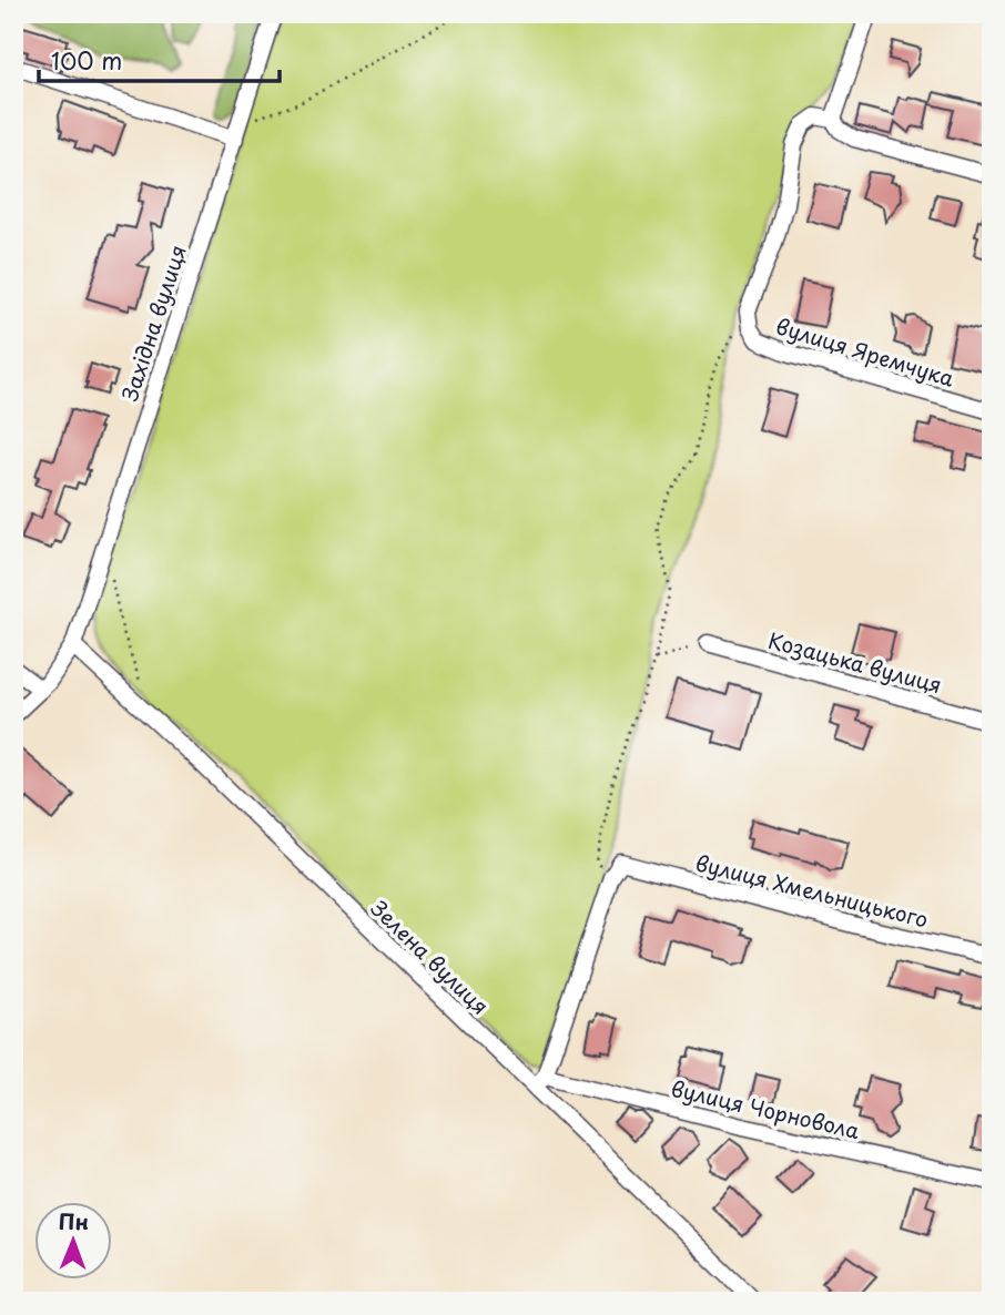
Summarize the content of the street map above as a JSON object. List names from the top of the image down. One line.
{"streets":{"street":["Західна вулиця","вулиця Яремчука","Козацька вулиця","вулиця Хмельницького","Зелена вулиця","вулиця Чорновола"]},"crossings":[["Західна вулиця","Зелена вулиця"],["Зелена вулиця","вулиця Чорновола"]],"scale_bar":"100 m","north":"top"}
